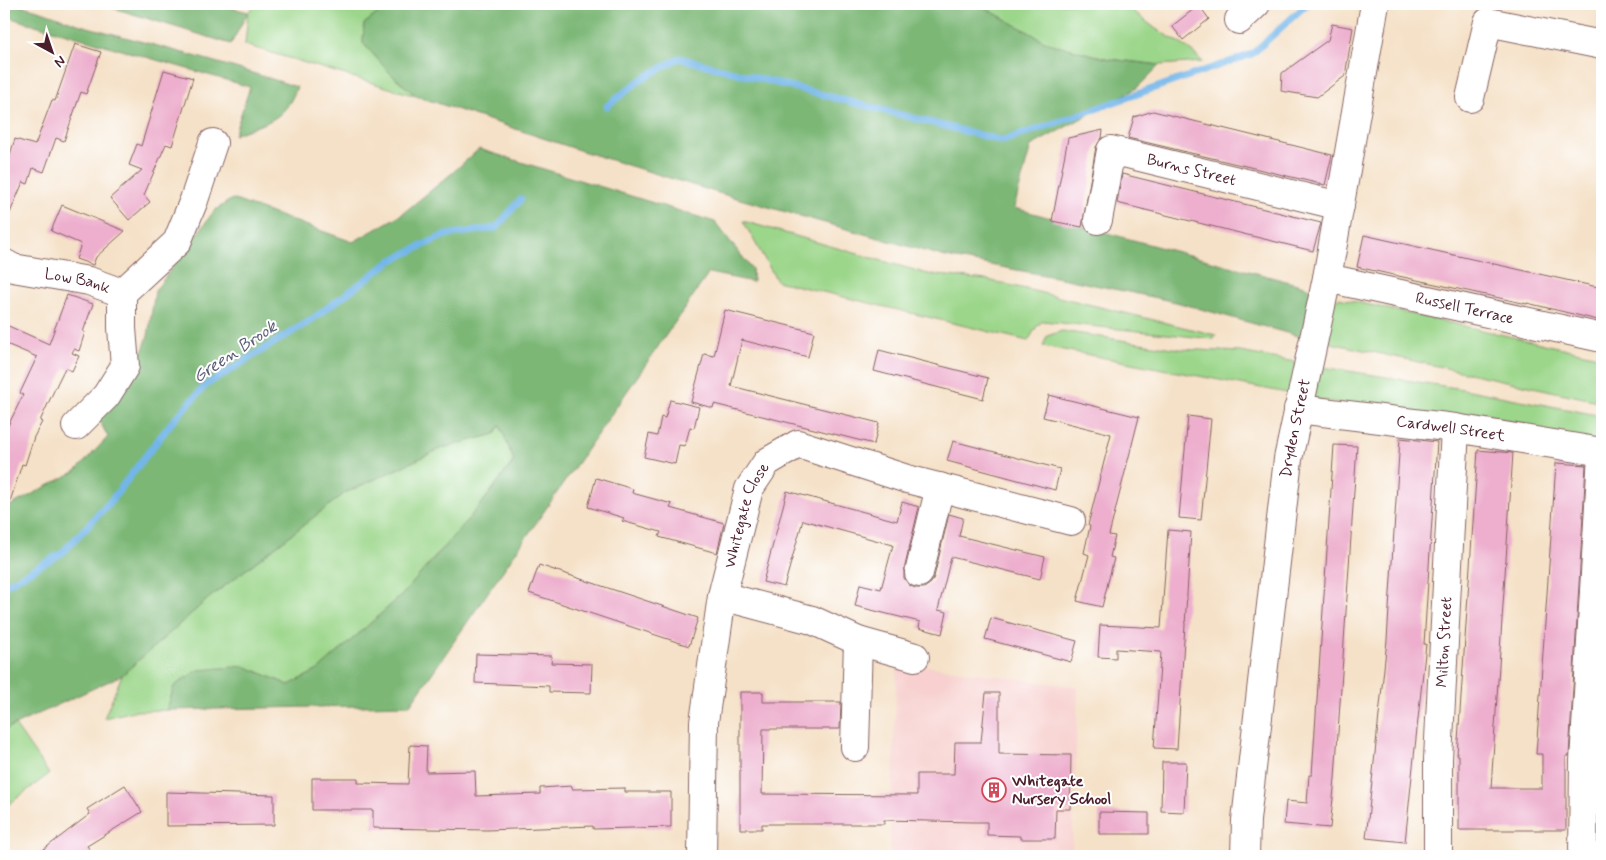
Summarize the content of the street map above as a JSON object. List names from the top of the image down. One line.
{"streets":{"street":["Burns Street","Low Bank","Russell Terrace","Dryden Street","Cardwell Street","Whitegate Close","Milton Street"]},"crossings":[["Burns Street","Dryden Street"],["Russell Terrace","Dryden Street"],["Dryden Street","Cardwell Street"],["Cardwell Street","Milton Street"]],"water":["Green Brook"],"places":{"building":["Whitegate Nursery School"]},"north":"bottom right"}
